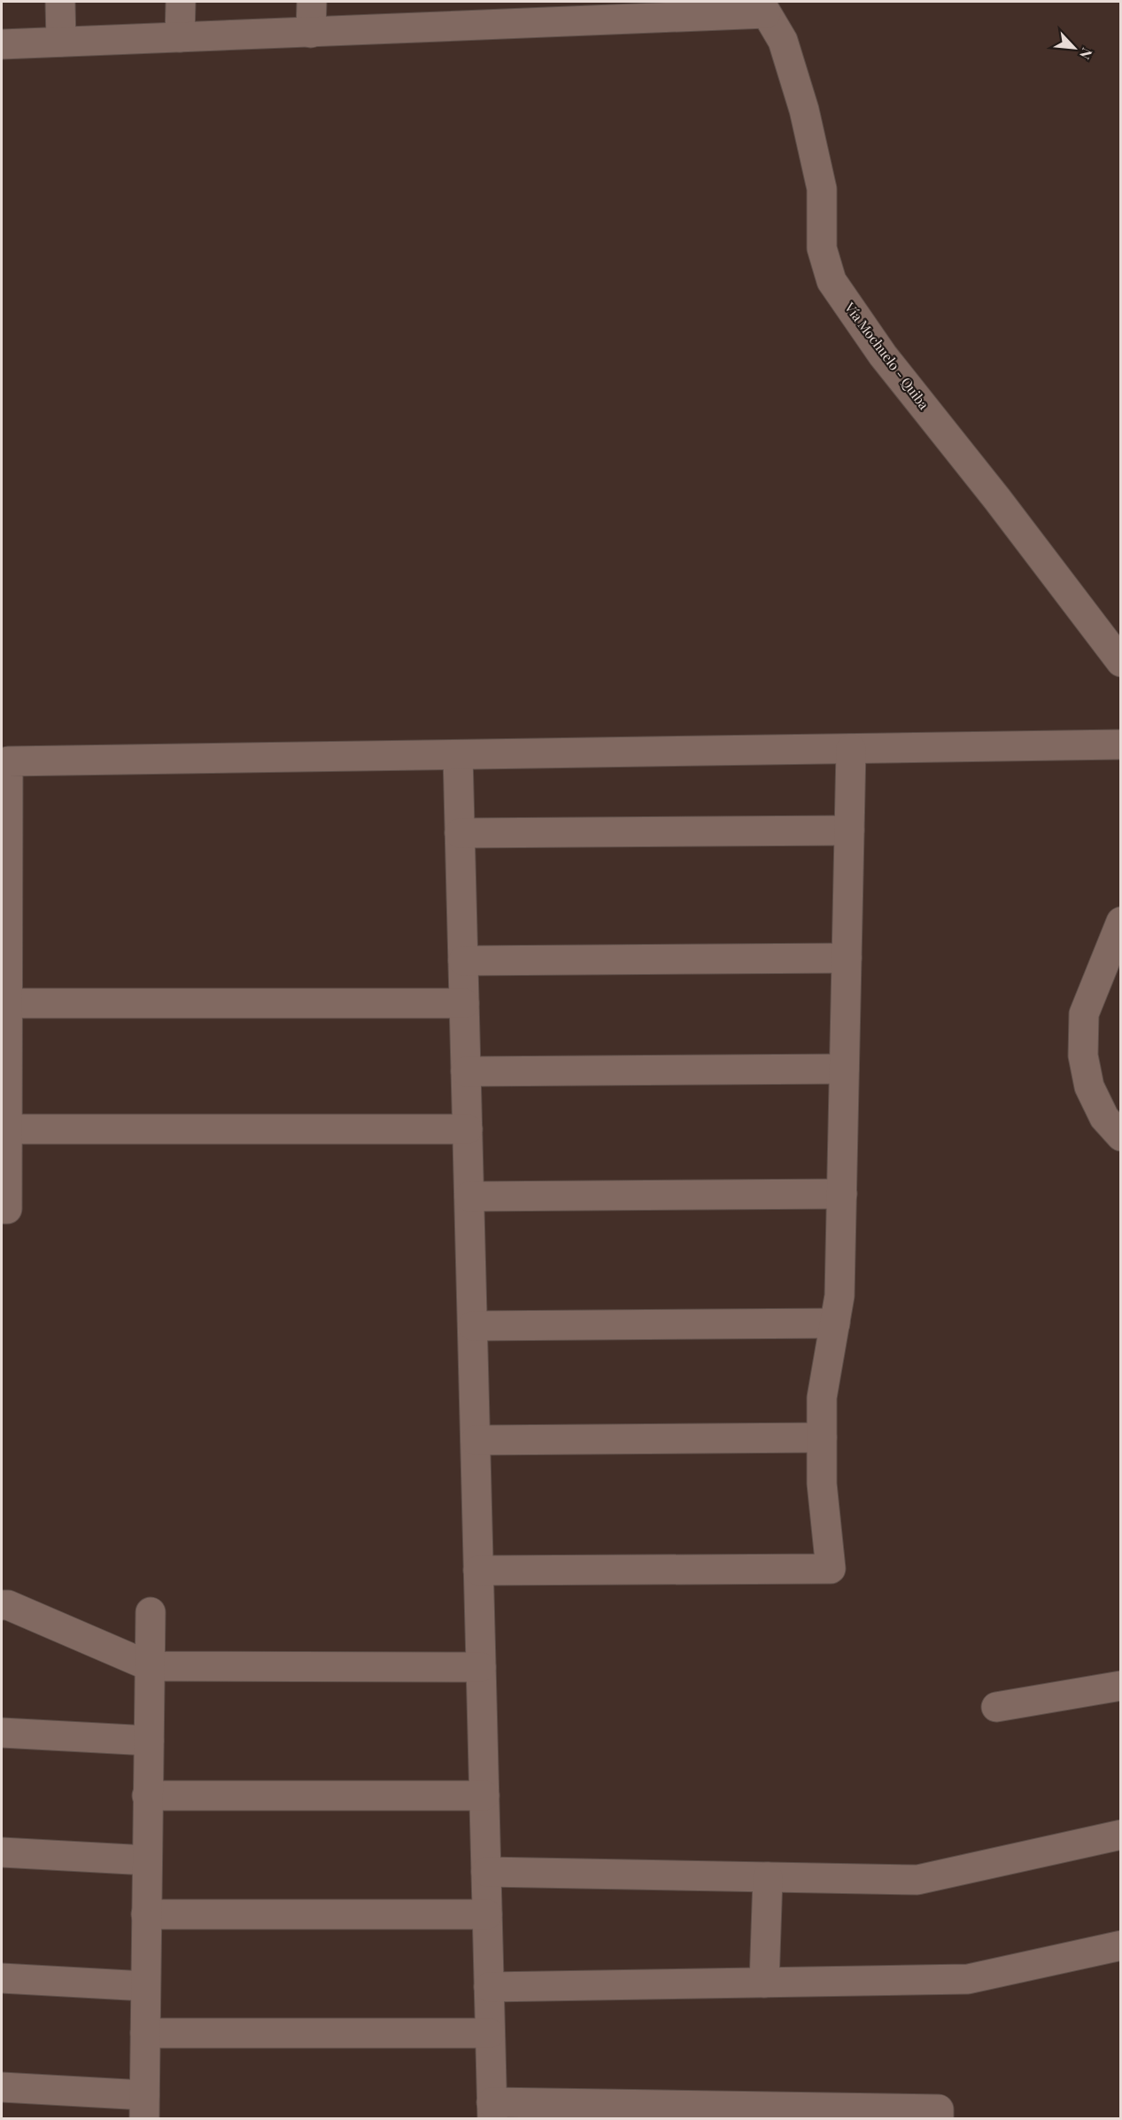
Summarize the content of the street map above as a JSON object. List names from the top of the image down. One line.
{"streets":{"street":["Vía Mochuelo - Quiba"]},"north":"bottom right"}
